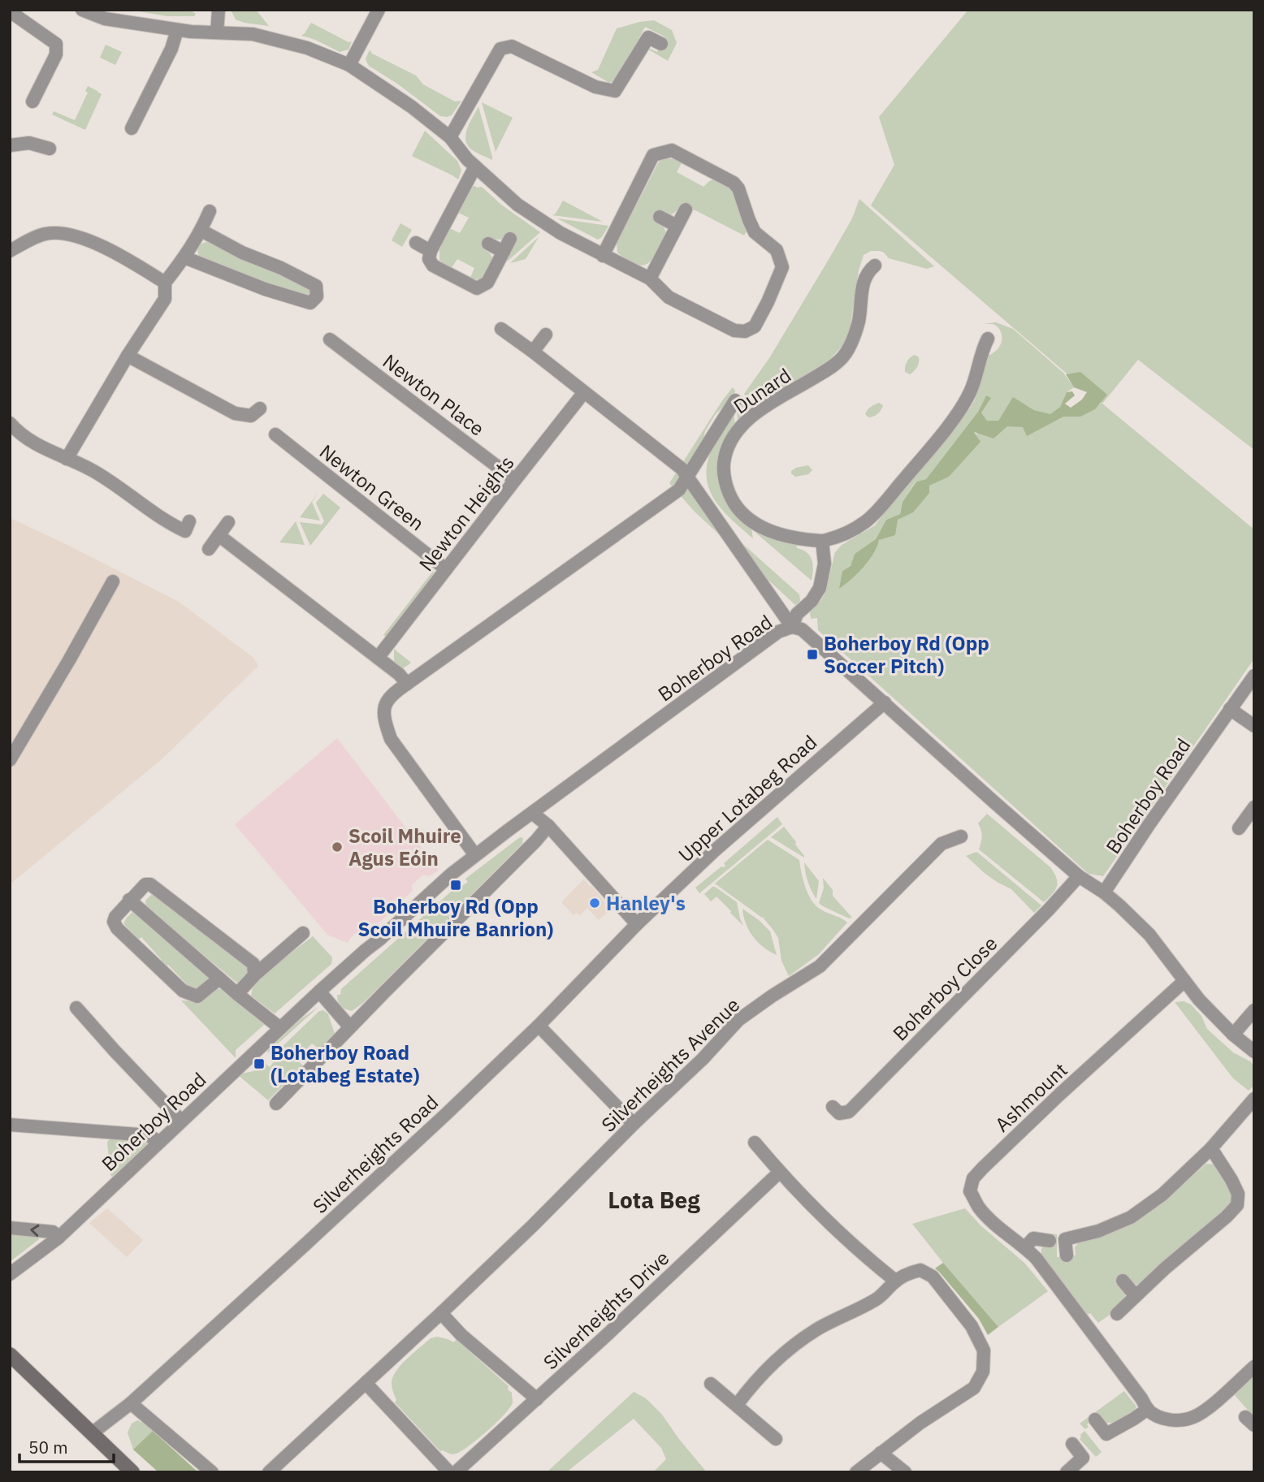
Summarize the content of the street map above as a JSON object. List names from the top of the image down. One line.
{"streets":{"street":["Dunard","Newton Place","Newton Green","Newton Heights","Boherboy Road","Upper Lotabeg Road","Boherboy Close","Silverheights Avenue","Ashmount","Silverheights Road","Silverheights Drive"]},"crossings":[["Newton Place","Newton Heights"],["Newton Green","Newton Heights"],["Boherboy Road","Upper Lotabeg Road"],["Boherboy Road","Boherboy Close"],["Upper Lotabeg Road","Silverheights Road"]],"districts":["Lota Beg"],"places":{"transit":["Boherboy Rd (Opp Soccer Pitch)","Boherboy Rd (Opp Scoil Mhuire Banrion)","Boherboy Road (Lotabeg Estate)"],"other":["Scoil Mhuire Agus Eóin","Hanley's"]},"scale_bar":"50 m"}
